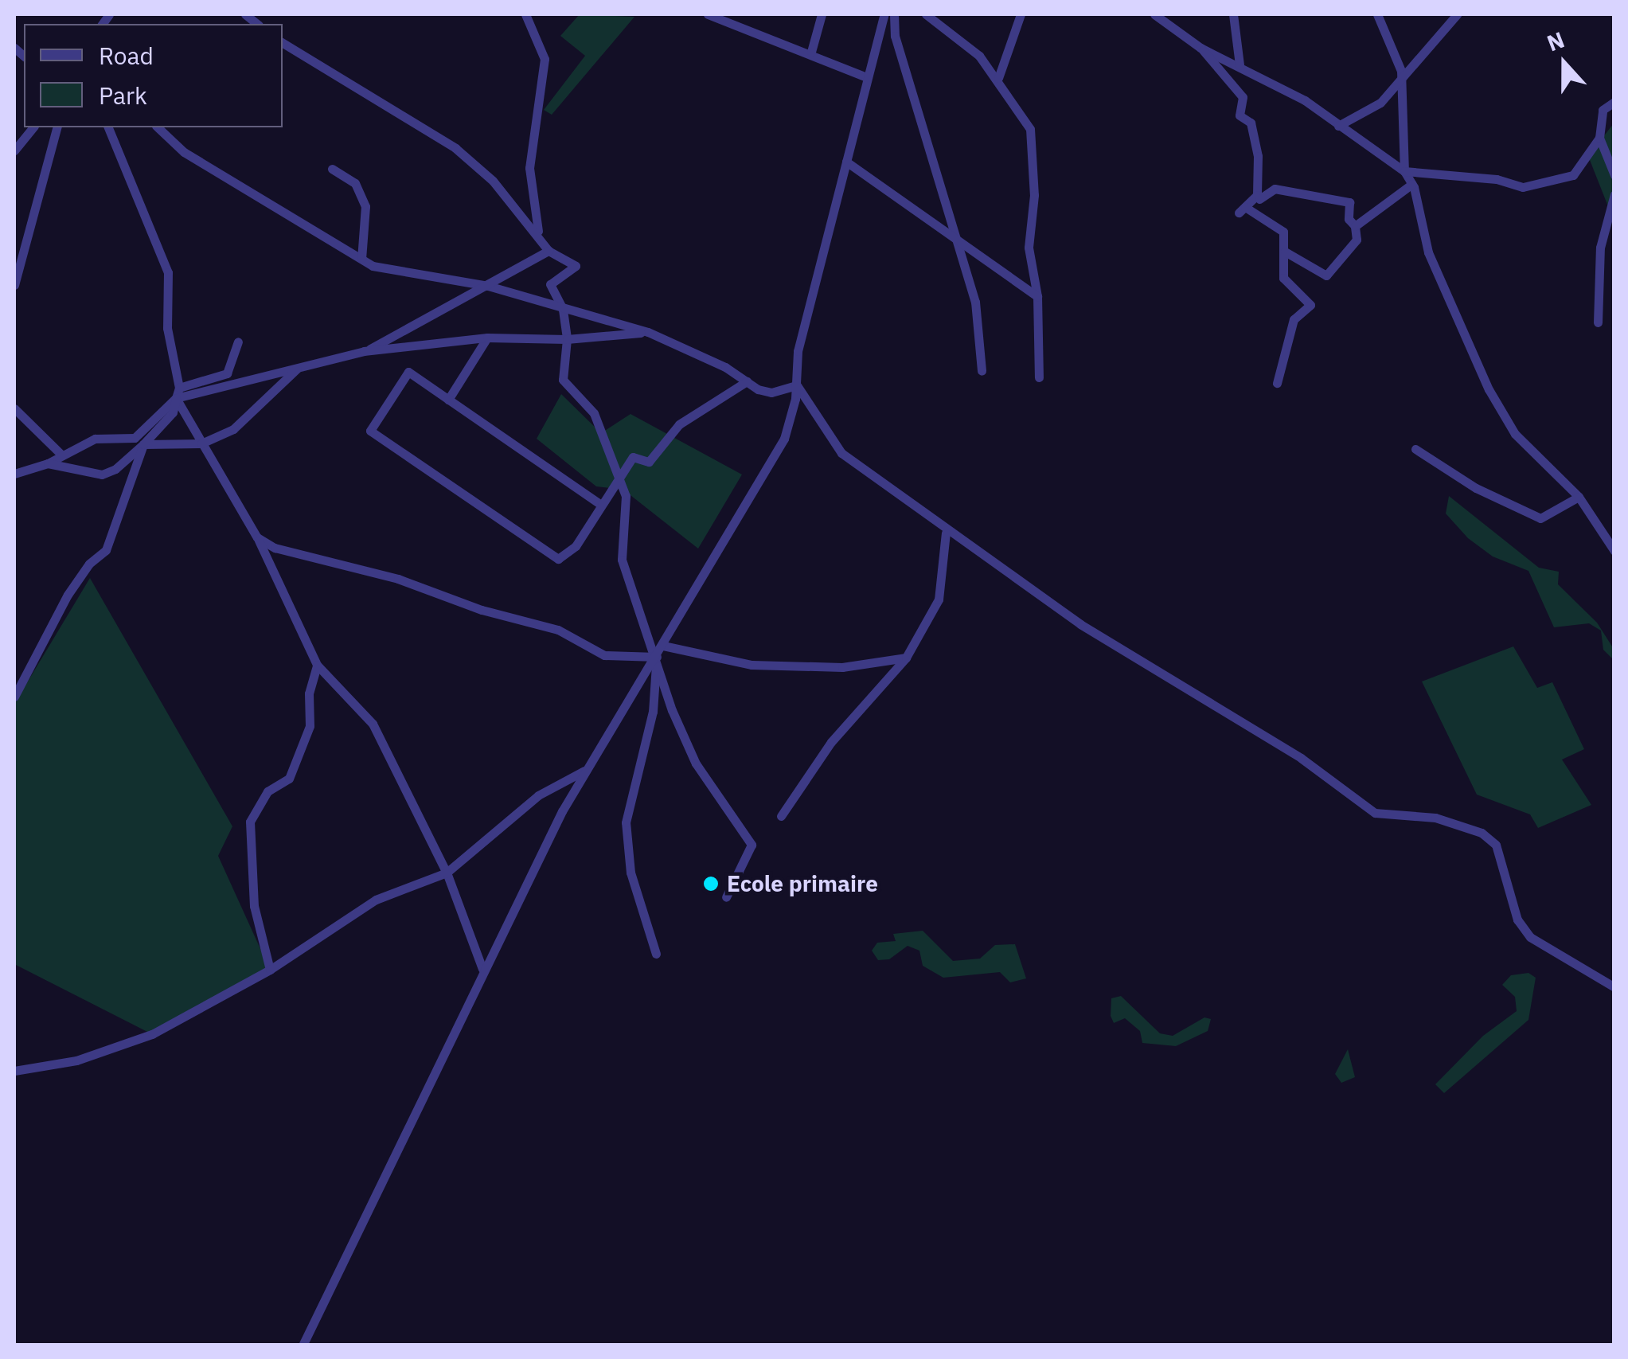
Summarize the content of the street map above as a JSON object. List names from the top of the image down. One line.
{"places":["Ecole primaire"],"legend":["Road","Park"],"north":"top"}
